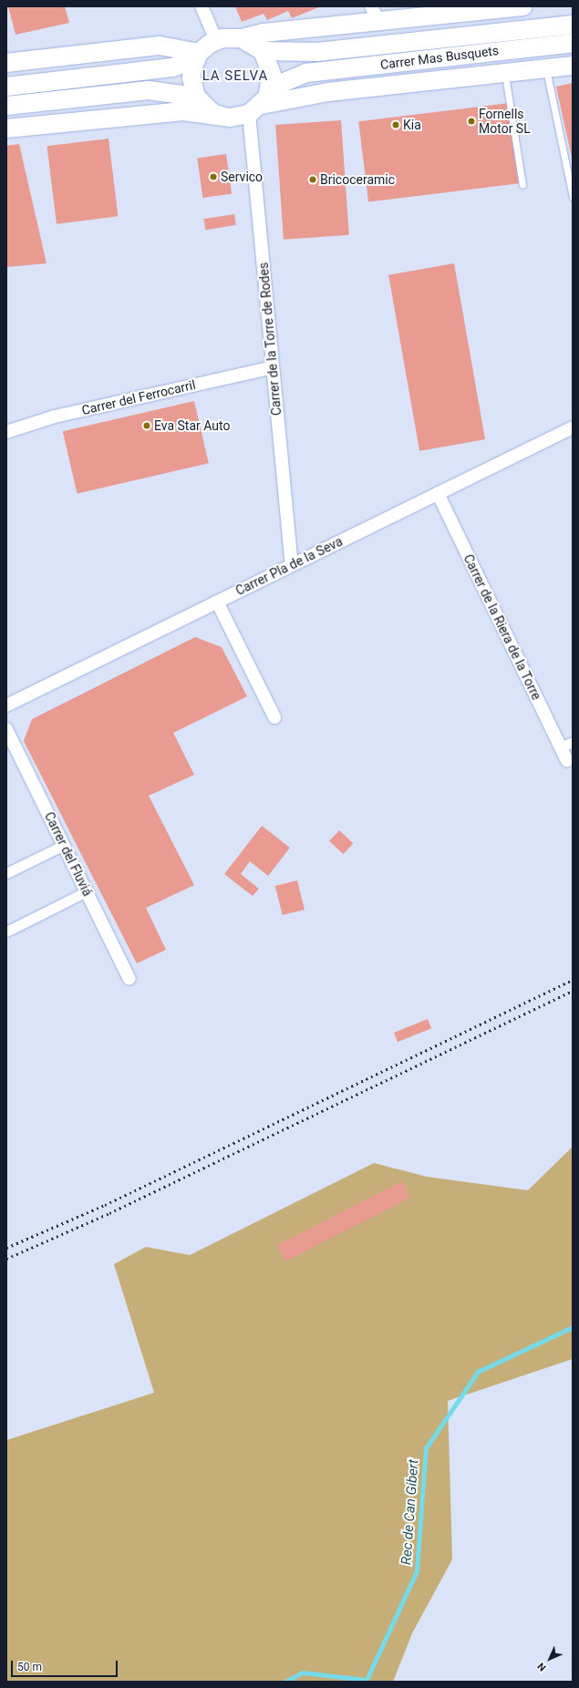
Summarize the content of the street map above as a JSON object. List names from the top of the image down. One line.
{"streets":{"main road":["Carrer Mas Busquets"],"street":["Carrer de la Torre de Rodes","Carrer del Ferrocarril","Carrer Pla de la Seva","Carrer de la Riera de la Torre","Carrer del Fluviá"]},"crossings":[["Carrer Mas Busquets","Carrer de la Torre de Rodes"],["Carrer de la Torre de Rodes","Carrer del Ferrocarril"],["Carrer de la Torre de Rodes","Carrer Pla de la Seva"],["Carrer Pla de la Seva","Carrer de la Riera de la Torre"]],"districts":["LA SELVA"],"water":["Rec de Can Gibert"],"places":["Fornells Motor SL","Kia","Servico","Bricoceramic","Eva Star Auto"],"scale_bar":"50 m","north":"bottom left"}
